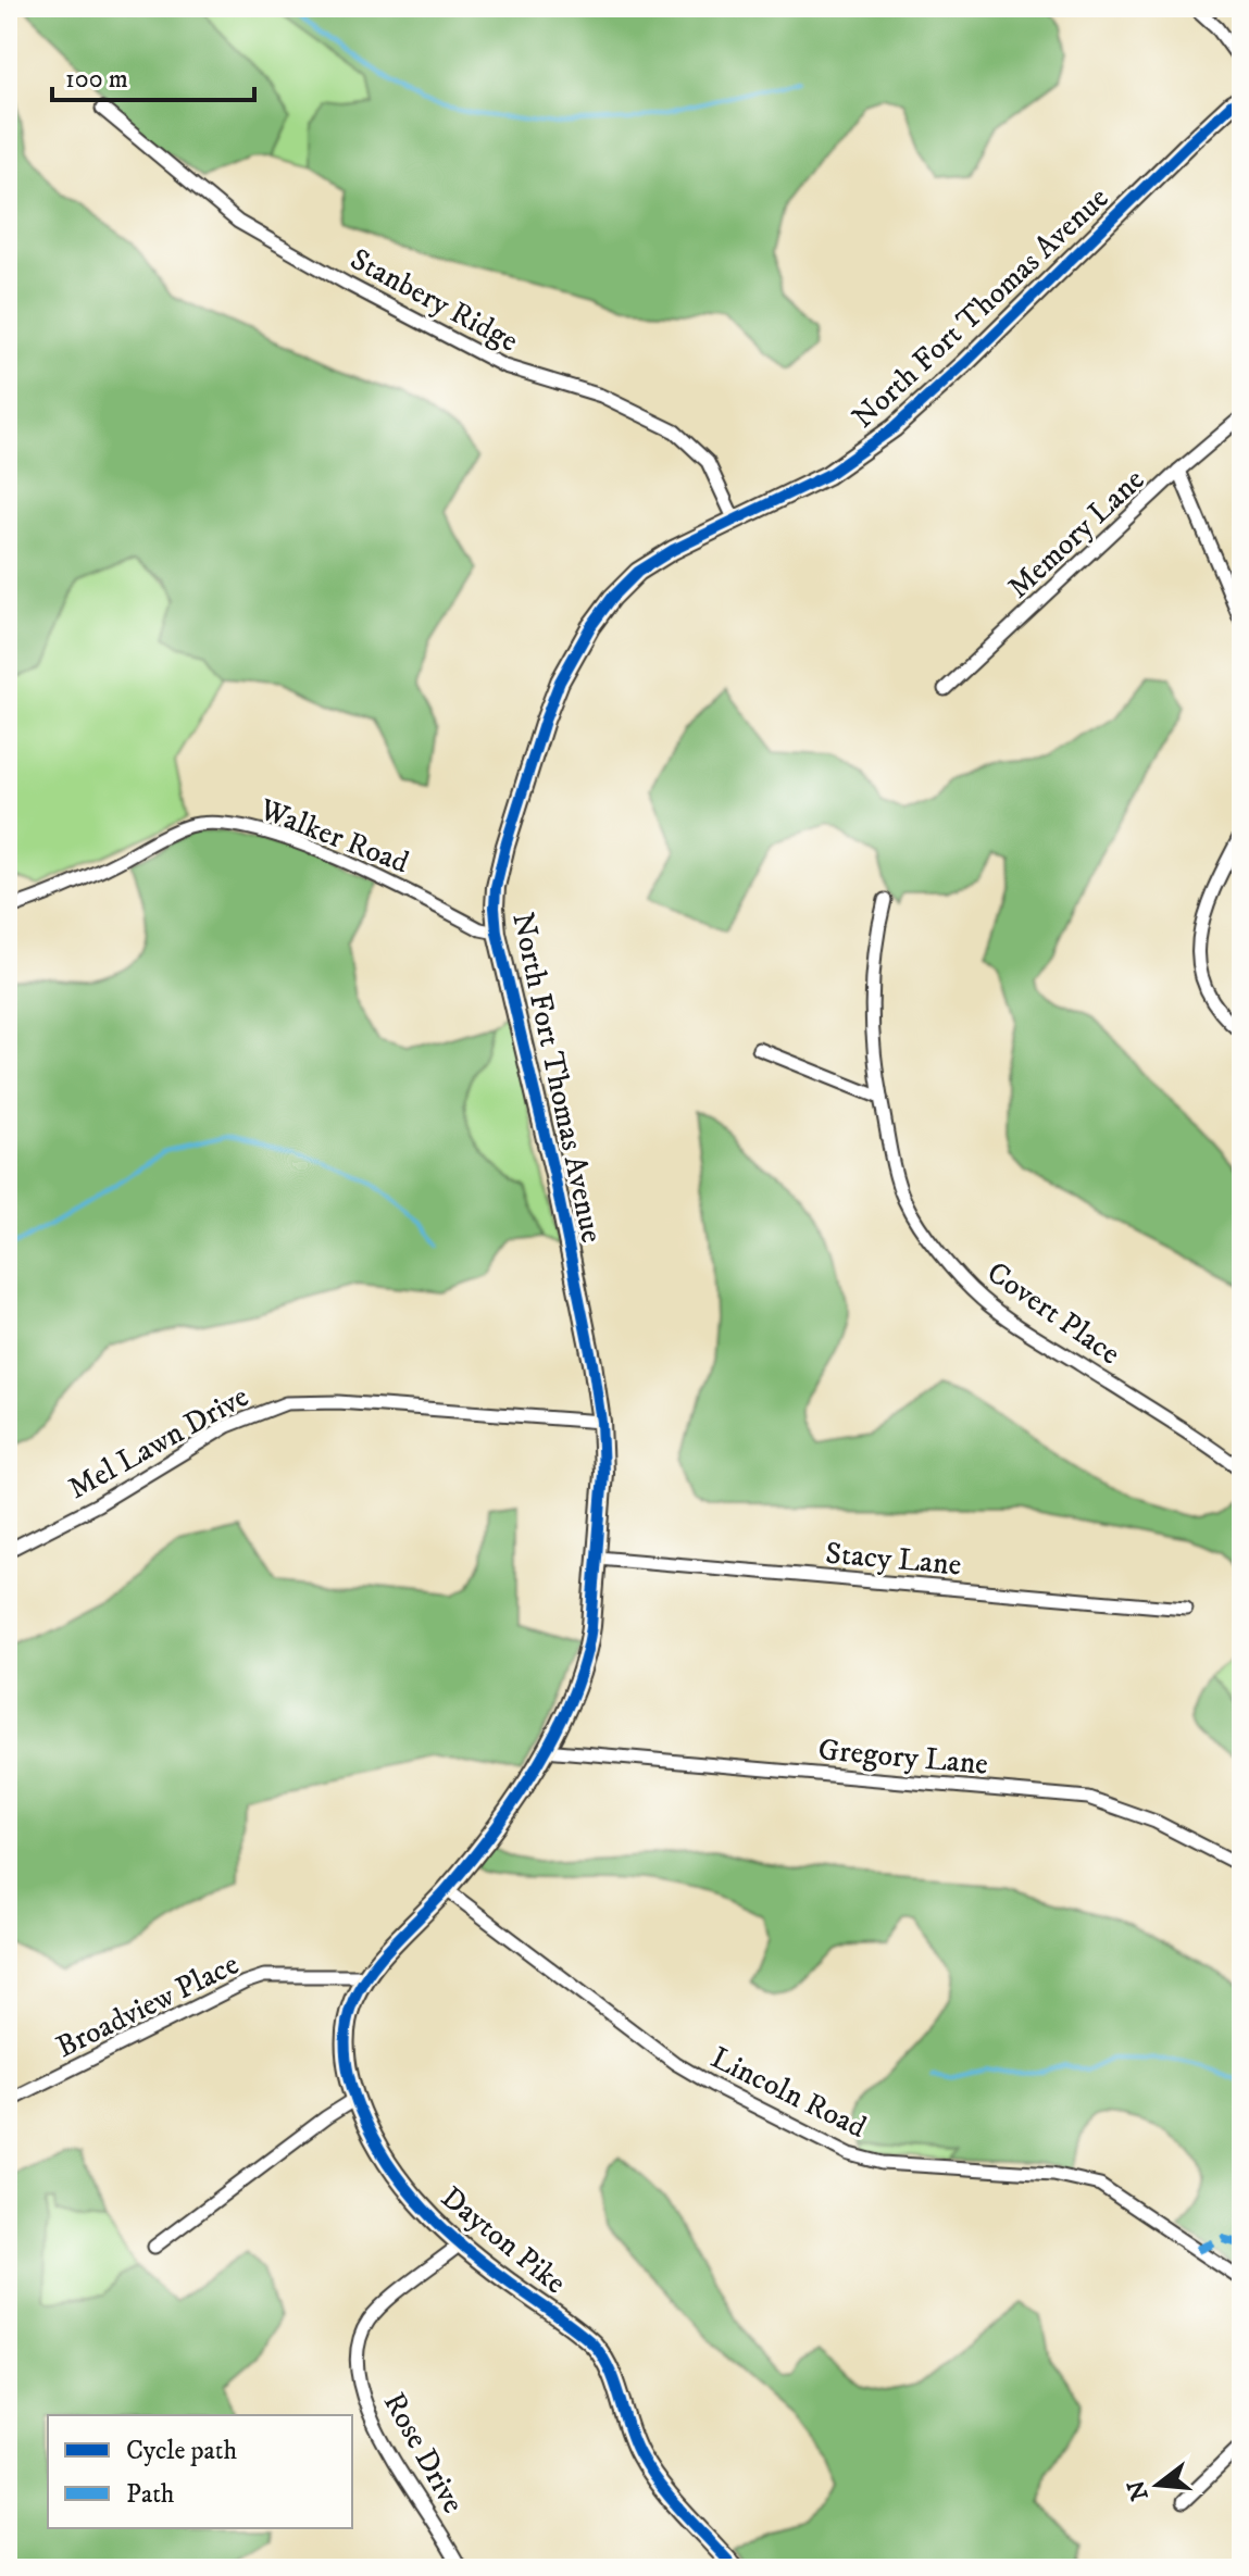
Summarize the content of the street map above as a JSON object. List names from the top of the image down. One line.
{"streets":{"street":["Stanbery Ridge","North Fort Thomas Avenue","Memory Lane","Walker Road","Covert Place","Mel Lawn Drive","Stacy Lane","Gregory Lane","Broadview Place","Lincoln Road","Dayton Pike","Rose Drive"]},"crossings":[["Stanbery Ridge","North Fort Thomas Avenue"],["North Fort Thomas Avenue","Walker Road"],["North Fort Thomas Avenue","Mel Lawn Drive"],["North Fort Thomas Avenue","Stacy Lane"],["North Fort Thomas Avenue","Gregory Lane"],["North Fort Thomas Avenue","Lincoln Road"],["North Fort Thomas Avenue","Dayton Pike"],["Broadview Place","Dayton Pike"],["Lincoln Road","Dayton Pike"],["Dayton Pike","Rose Drive"]],"legend":["Cycle path","Path"],"scale_bar":"100 m","north":"left"}
